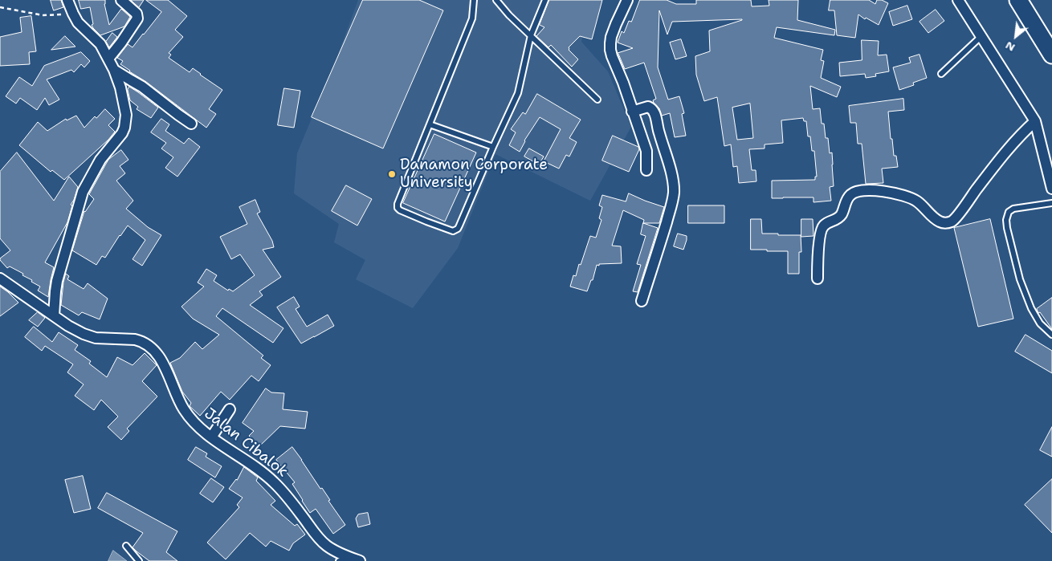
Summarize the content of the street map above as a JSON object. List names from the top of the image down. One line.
{"streets":{"street":["Jalan Cibalok"]},"places":["Danamon Corporate University"],"north":"bottom left"}
